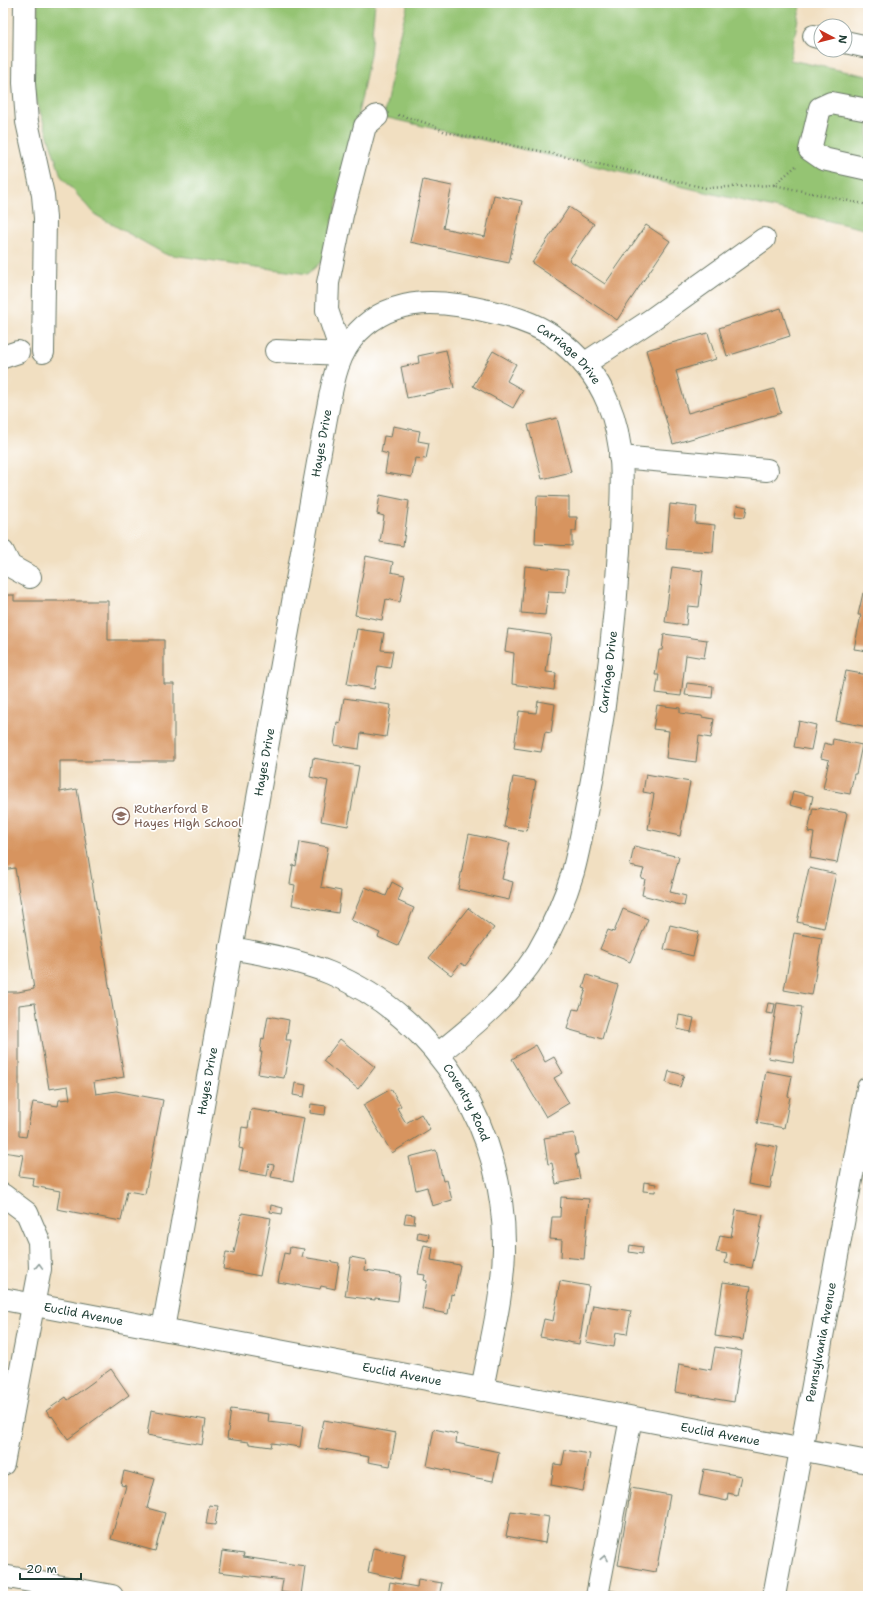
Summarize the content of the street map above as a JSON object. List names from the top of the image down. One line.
{"streets":{"street":["Carriage Drive","Hayes Drive","Coventry Road","Euclid Avenue","Pennsylvania Avenue"]},"crossings":[["Carriage Drive","Hayes Drive"],["Carriage Drive","Coventry Road"],["Hayes Drive","Coventry Road"],["Hayes Drive","Euclid Avenue"],["Coventry Road","Euclid Avenue"],["Euclid Avenue","Pennsylvania Avenue"]],"places":{"school or university":["Rutherford B Hayes High School"]},"scale_bar":"20 m","north":"right"}
